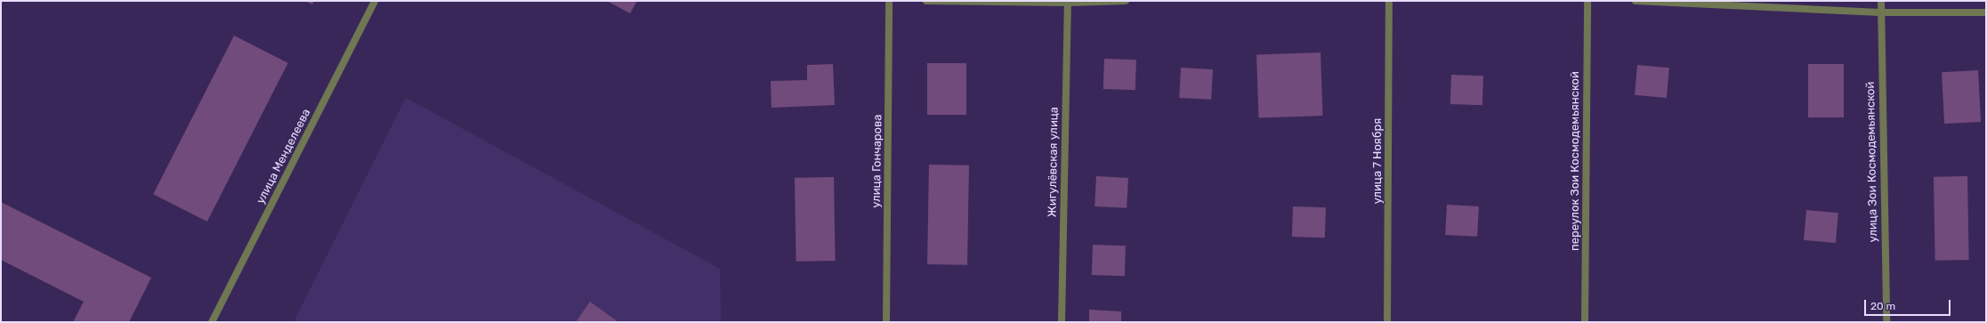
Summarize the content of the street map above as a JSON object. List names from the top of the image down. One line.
{"streets":{"street":["улица Менделеева","улица Гончарова","улица 7 Ноября","переулок Зои Космодемьянской","Жигулёвская улица","улица Зои Космодемьянской"]},"scale_bar":"20 m"}
